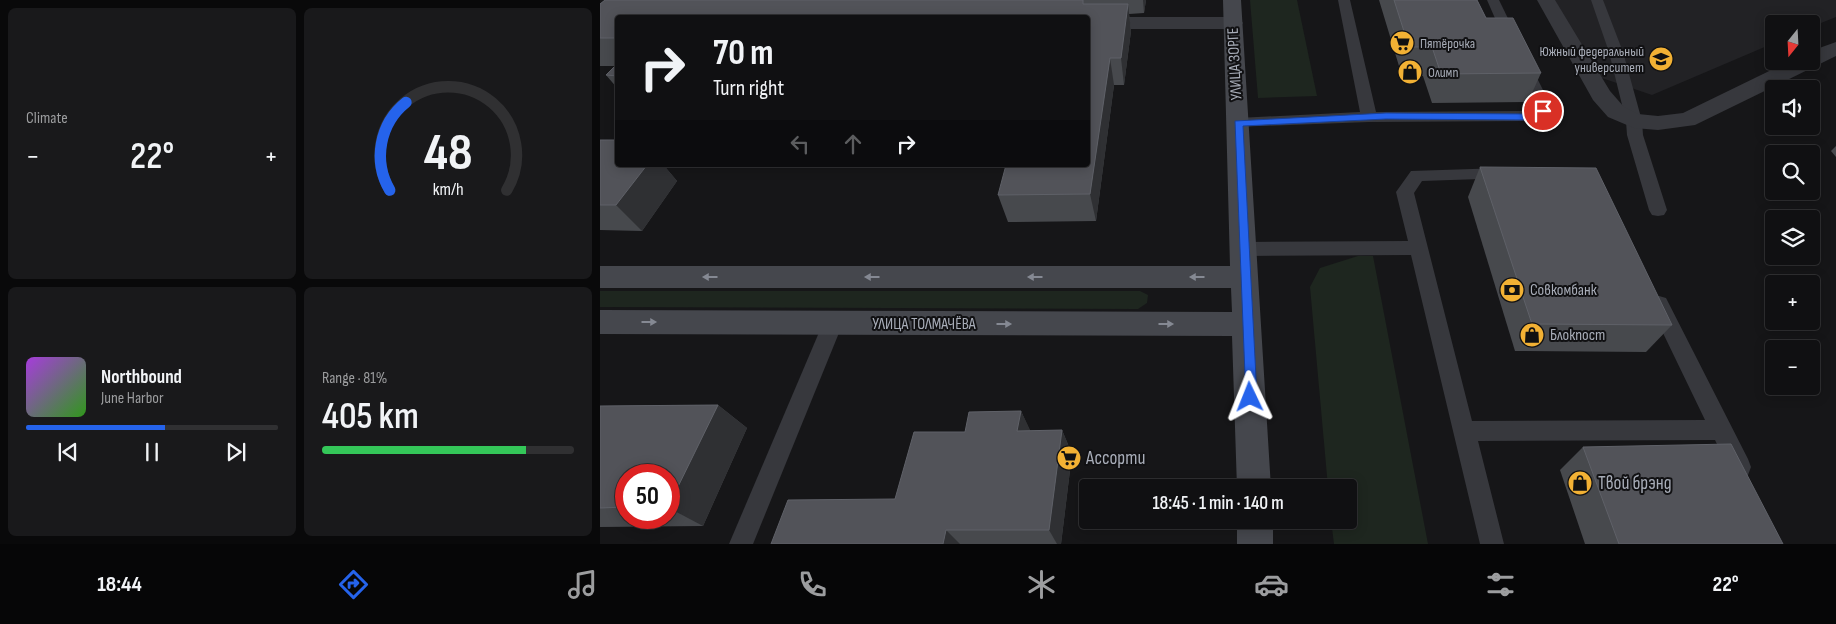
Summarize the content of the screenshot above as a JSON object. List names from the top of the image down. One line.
{"streets":{"street":["УЛИЦА ЗОРГЕ","УЛИЦА ТОЛМАЧЁВА"]},"crossings":[["УЛИЦА ЗОРГЕ","УЛИЦА ТОЛМАЧЁВА"]],"places":{"supermarket":["Пятёрочка","Ассорти"],"school or university":["Южный федеральный университет"],"shop":["Олимп","Блокпост","Твой брэнд"],"bank":["Совкомбанк"]},"north":"bottom","page":{"tile":["Climate",["Range · 81%","405 km"]],"map_buttons":["+","−"],"turn":["70 m","Turn right"],"heat":["−","22°","+"],"song":["Northbound","June Harbor"],"limit":"50","trip":"18:45 · 1 min · 140 m","tabs":["18:44","22°"],"gauge":["48","km/h"]}}
